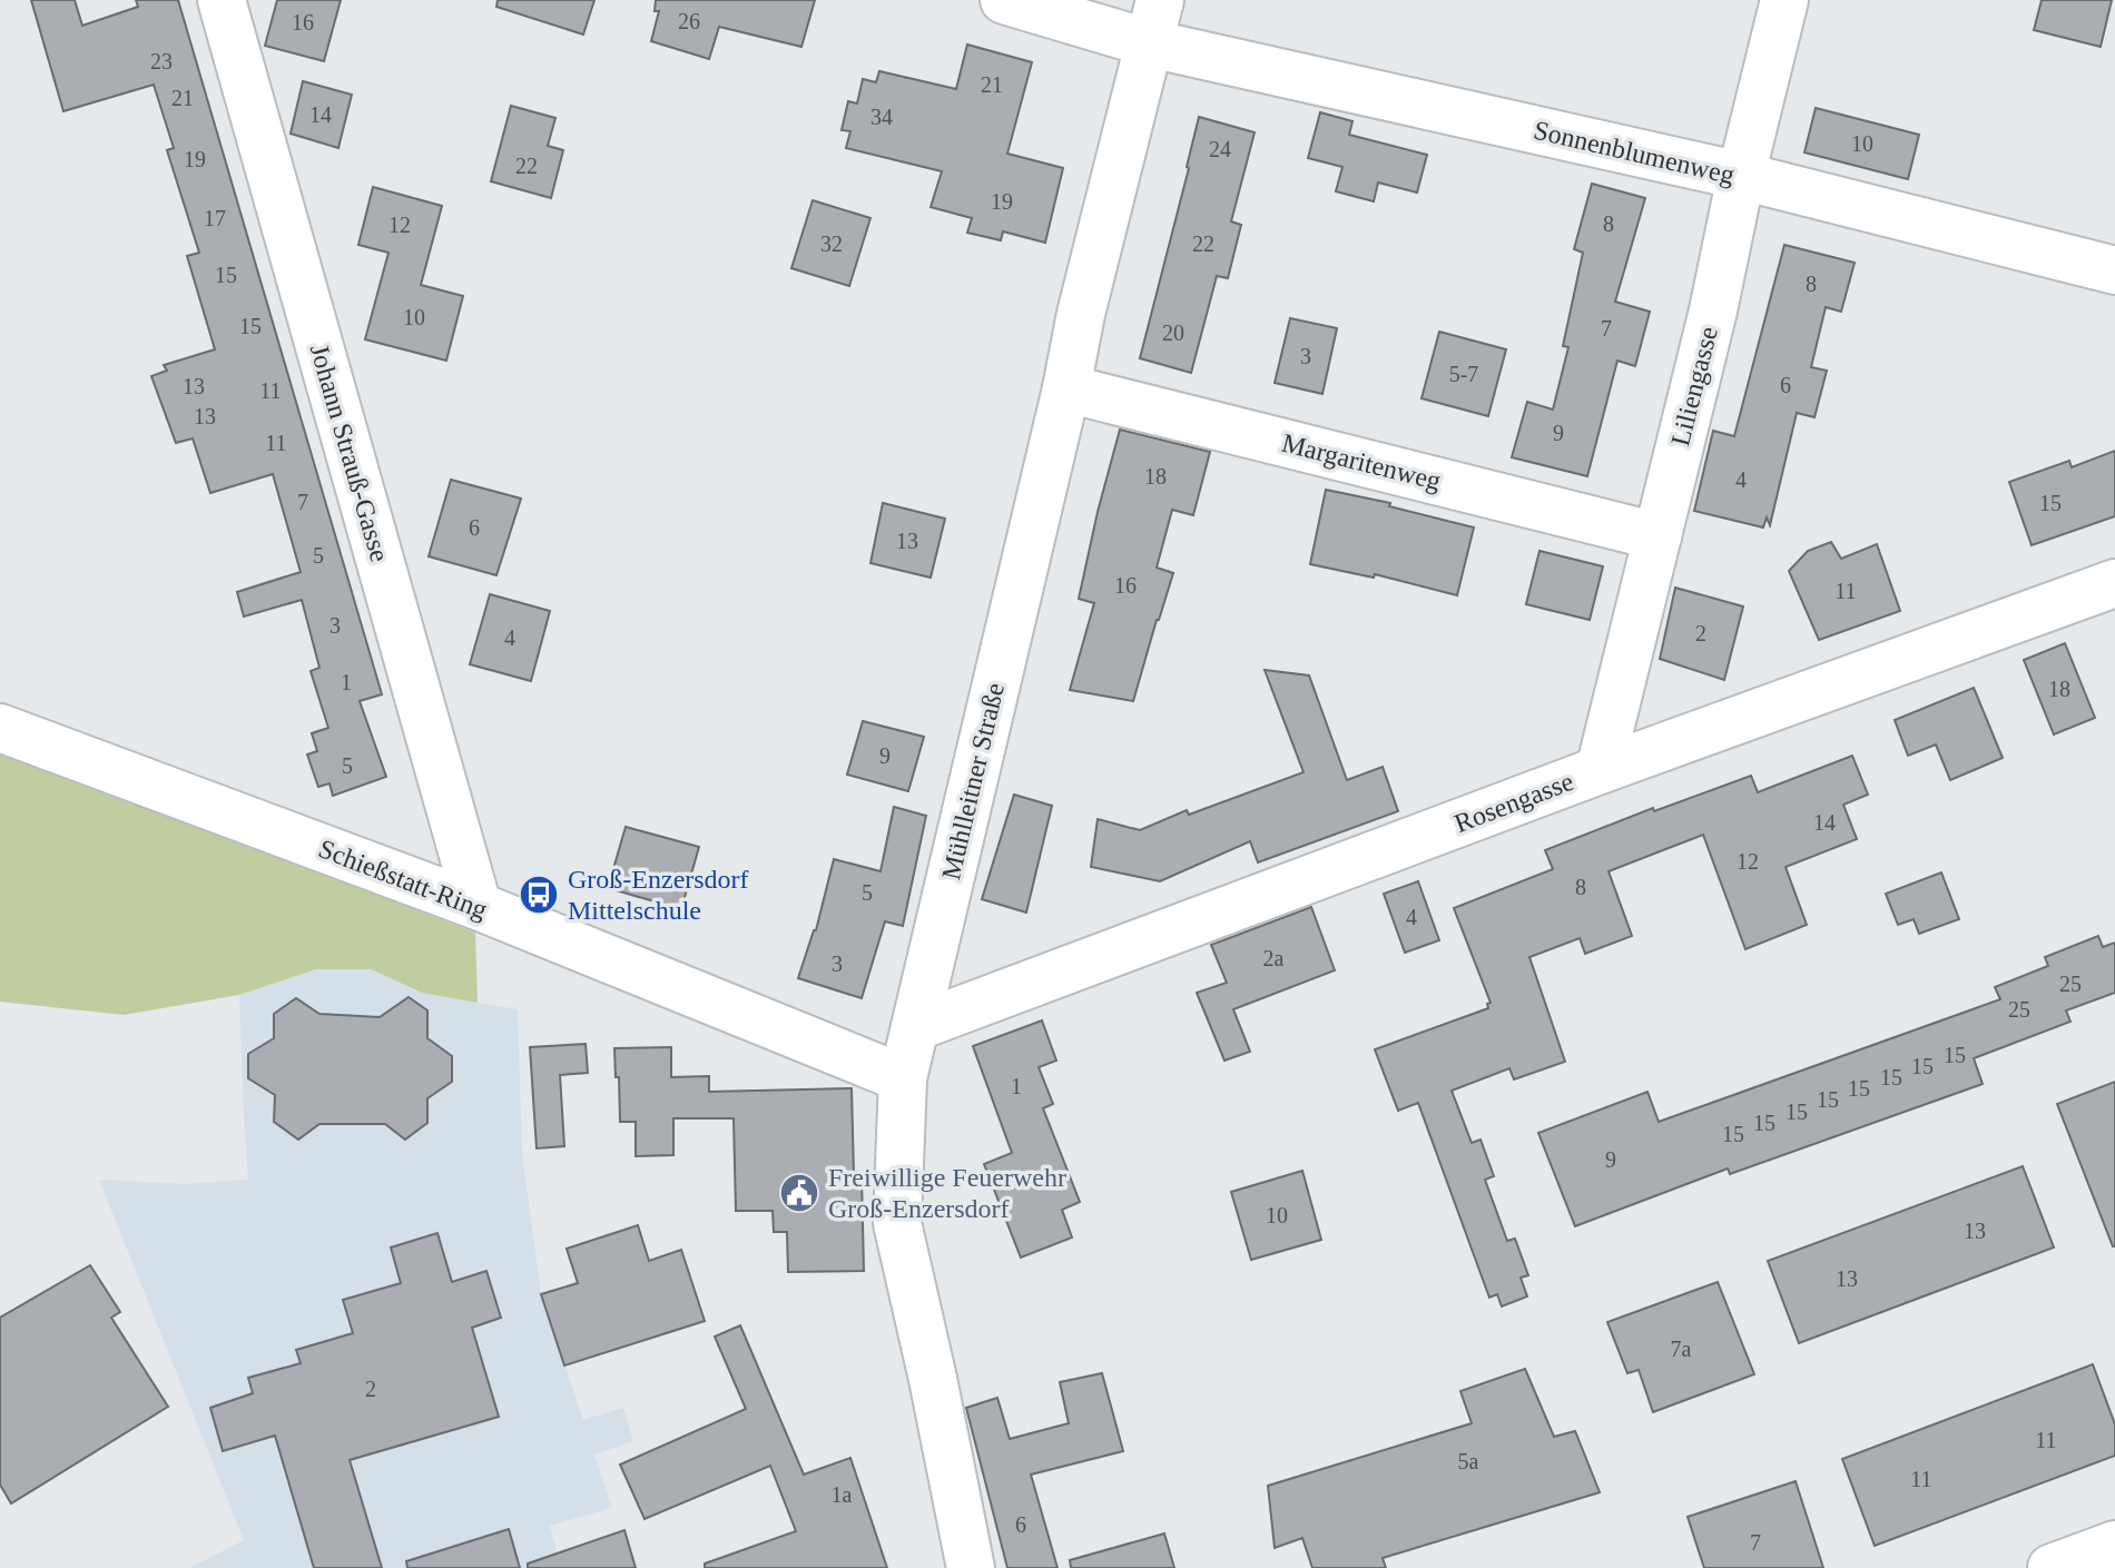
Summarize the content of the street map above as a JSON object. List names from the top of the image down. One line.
{"streets":{"street":["Sonnenblumenweg","Liliengasse","Johann Strauß-Gasse","Margaritenweg","Mühlleitner Straße","Rosengasse","Schießstatt-Ring"]},"crossings":[["Sonnenblumenweg","Liliengasse"],["Sonnenblumenweg","Mühlleitner Straße"],["Liliengasse","Margaritenweg"],["Liliengasse","Rosengasse"],["Johann Strauß-Gasse","Schießstatt-Ring"],["Margaritenweg","Mühlleitner Straße"],["Mühlleitner Straße","Rosengasse"],["Mühlleitner Straße","Schießstatt-Ring"]],"places":{"bus stop":["Groß-Enzersdorf Mittelschule"],"public building":["Freiwillige Feuerwehr Groß-Enzersdorf"]},"house_numbers":["26","16","23","21","21","14","34","10","24","19","22","19","17","8","12","32","22","15","8","10","15","7","20","3","5-7","6","13","11","13","9","11","18","4","7","15","6","13","5","16","11","3","2","4","1","18","9","5","14","12","8","5","4","2a","3","25","25","15","15","15","1","15","15","15","15","15","9","10","13","13","7a","2","11","5a","11","1a","6","7"]}
